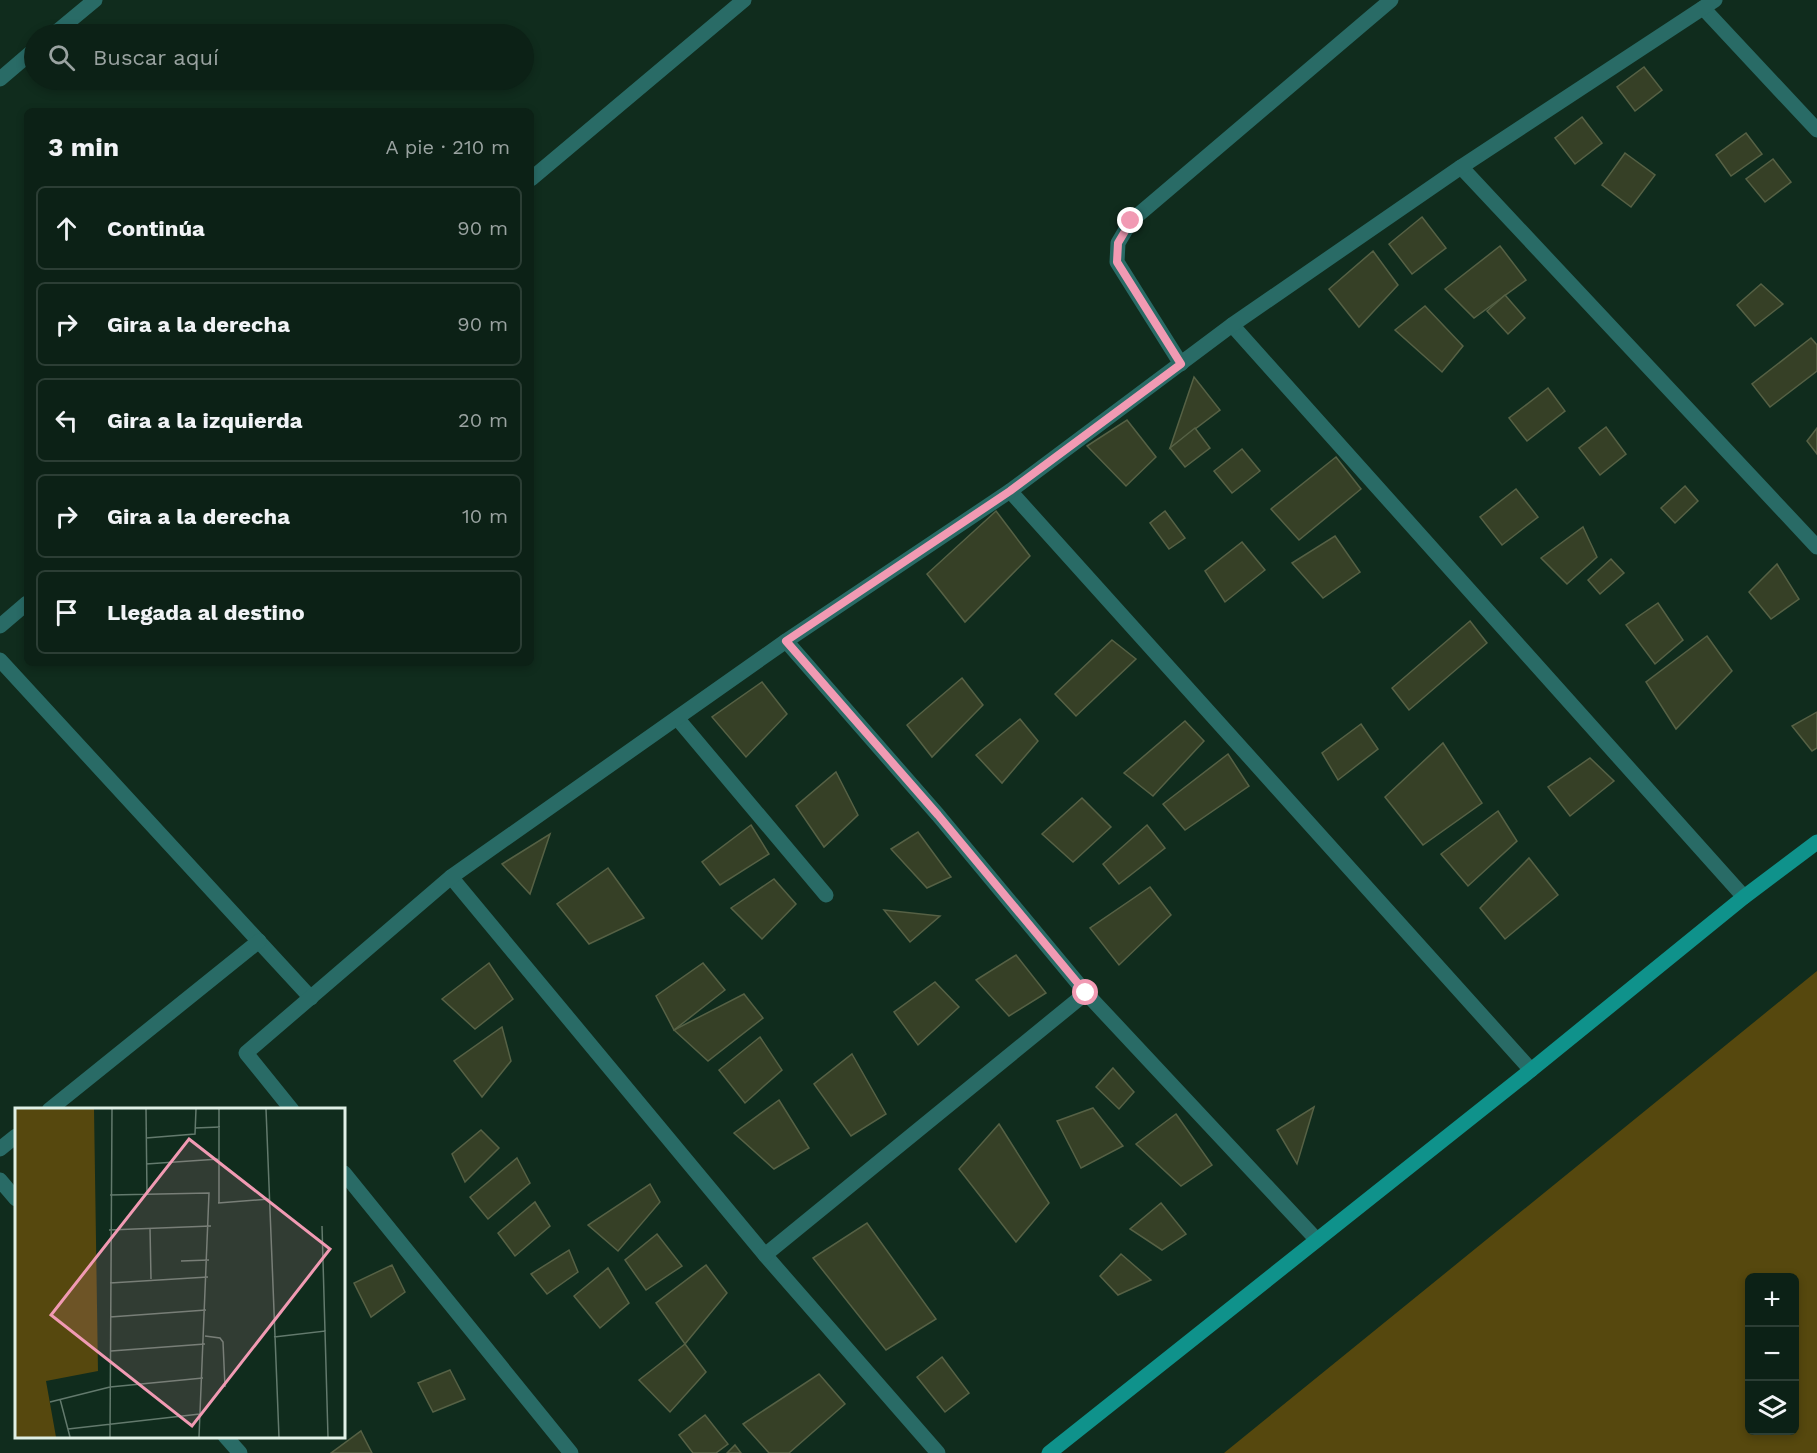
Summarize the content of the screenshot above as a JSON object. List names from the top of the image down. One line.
{"page":{"search":"Buscar aquí","heading":["3 min","A pie · 210 m"],"list":[["Continúa","90 m"],["Gira a la derecha","90 m"],["Gira a la izquierda","20 m"],["Gira a la derecha","10 m"],"Llegada al destino"],"map_buttons":["+","−"]}}
